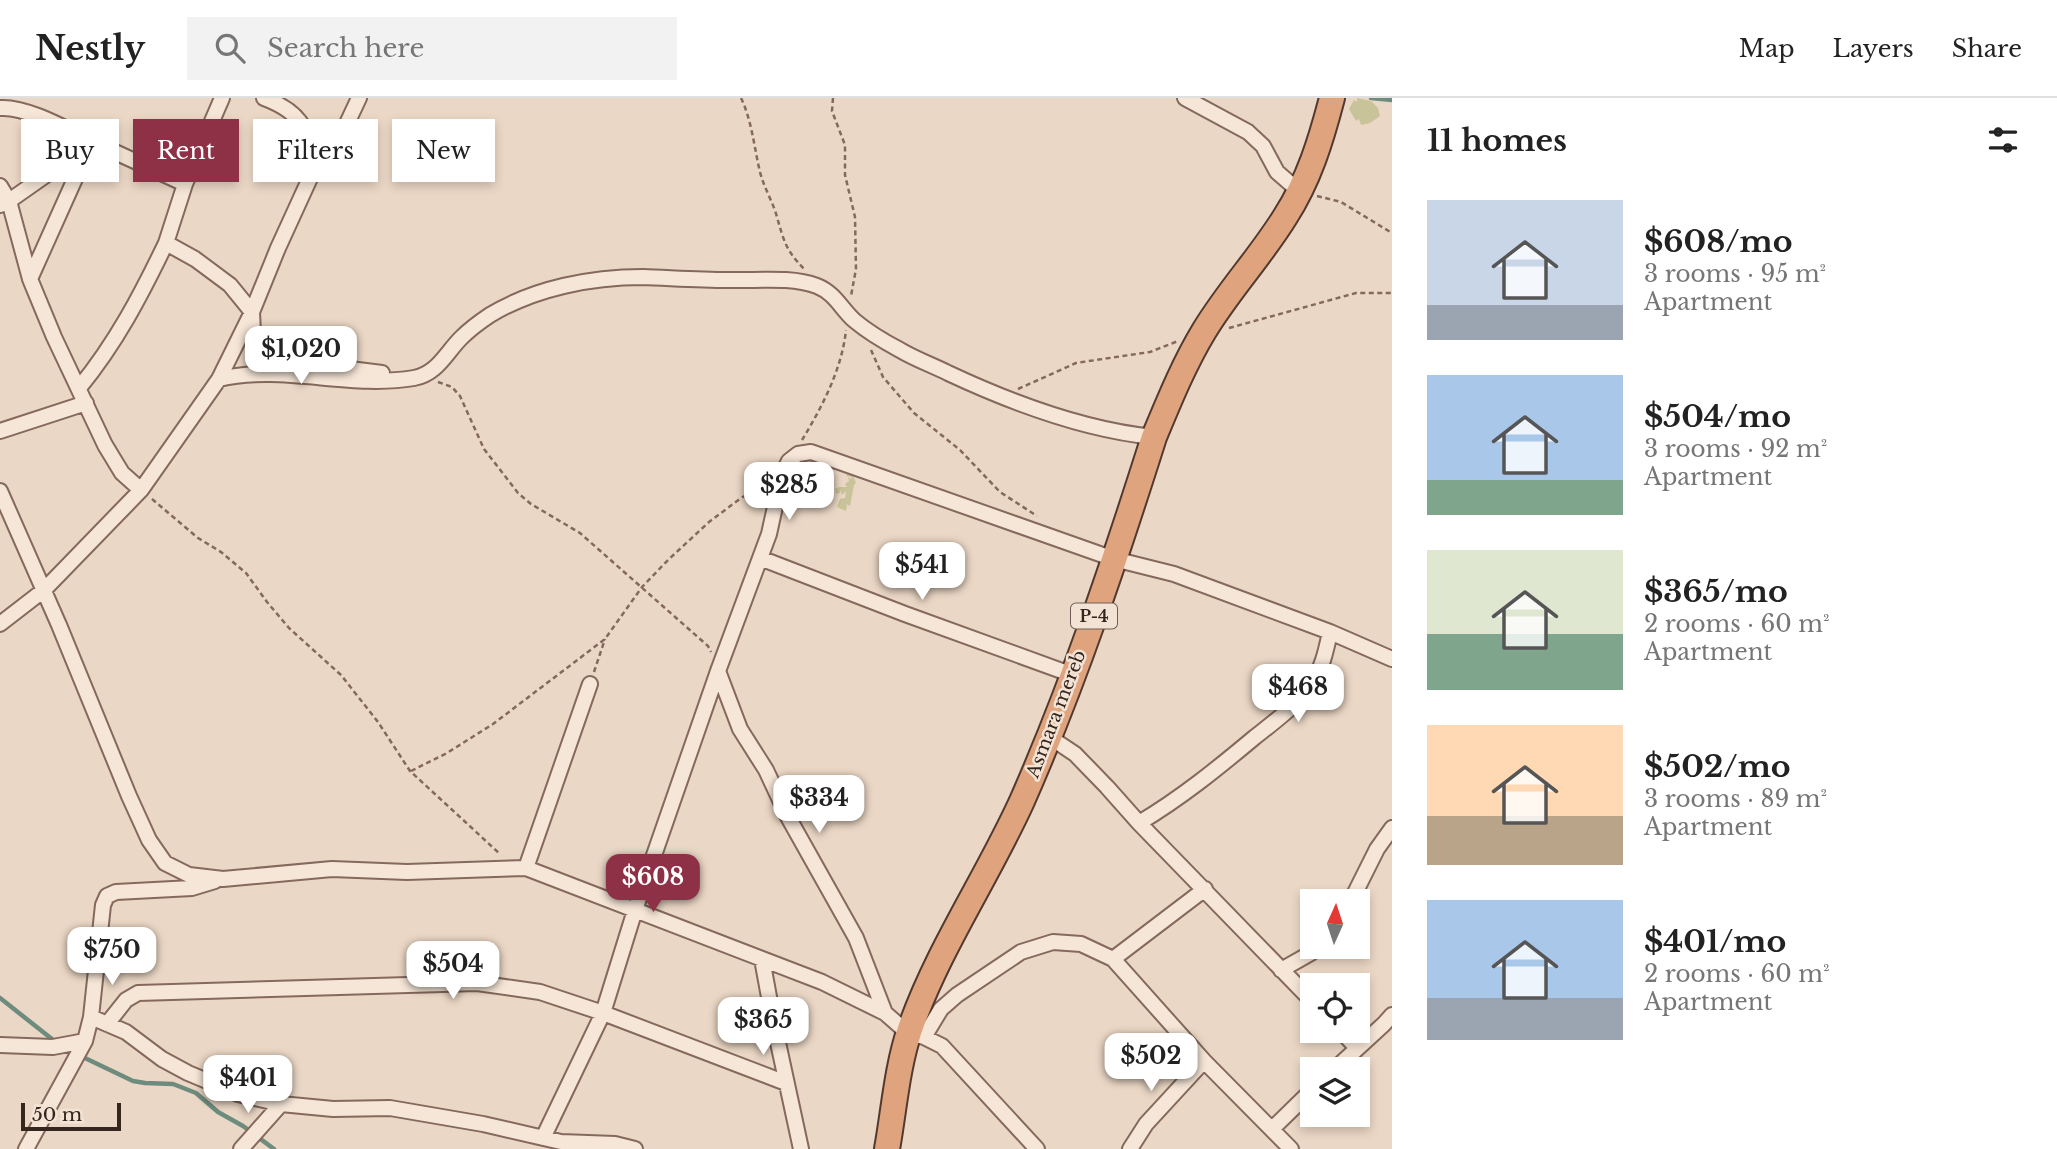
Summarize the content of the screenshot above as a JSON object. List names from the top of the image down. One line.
{"streets":{"highway":["P-4","Asmara mereb"]},"scale_bar":"50 m","north":"top","page":{"header":"Nestly","search":"Search here","nav":["Map","Layers","Share"],"heading":"11 homes","chip":["Buy","Rent","Filters","New"],"list":[{"name":"$608/mo","note":"3 rooms · 95 m² · Apartment"},{"name":"$504/mo","note":"3 rooms · 92 m² · Apartment"},{"name":"$365/mo","note":"2 rooms · 60 m² · Apartment"},{"name":"$502/mo","note":"3 rooms · 89 m² · Apartment"},{"name":"$401/mo","note":"2 rooms · 60 m² · Apartment"}],"price":["$1,020","$285","$541","$468","$334","$608","$750","$504","$365","$502","$401"],"scale":"50 m"}}
